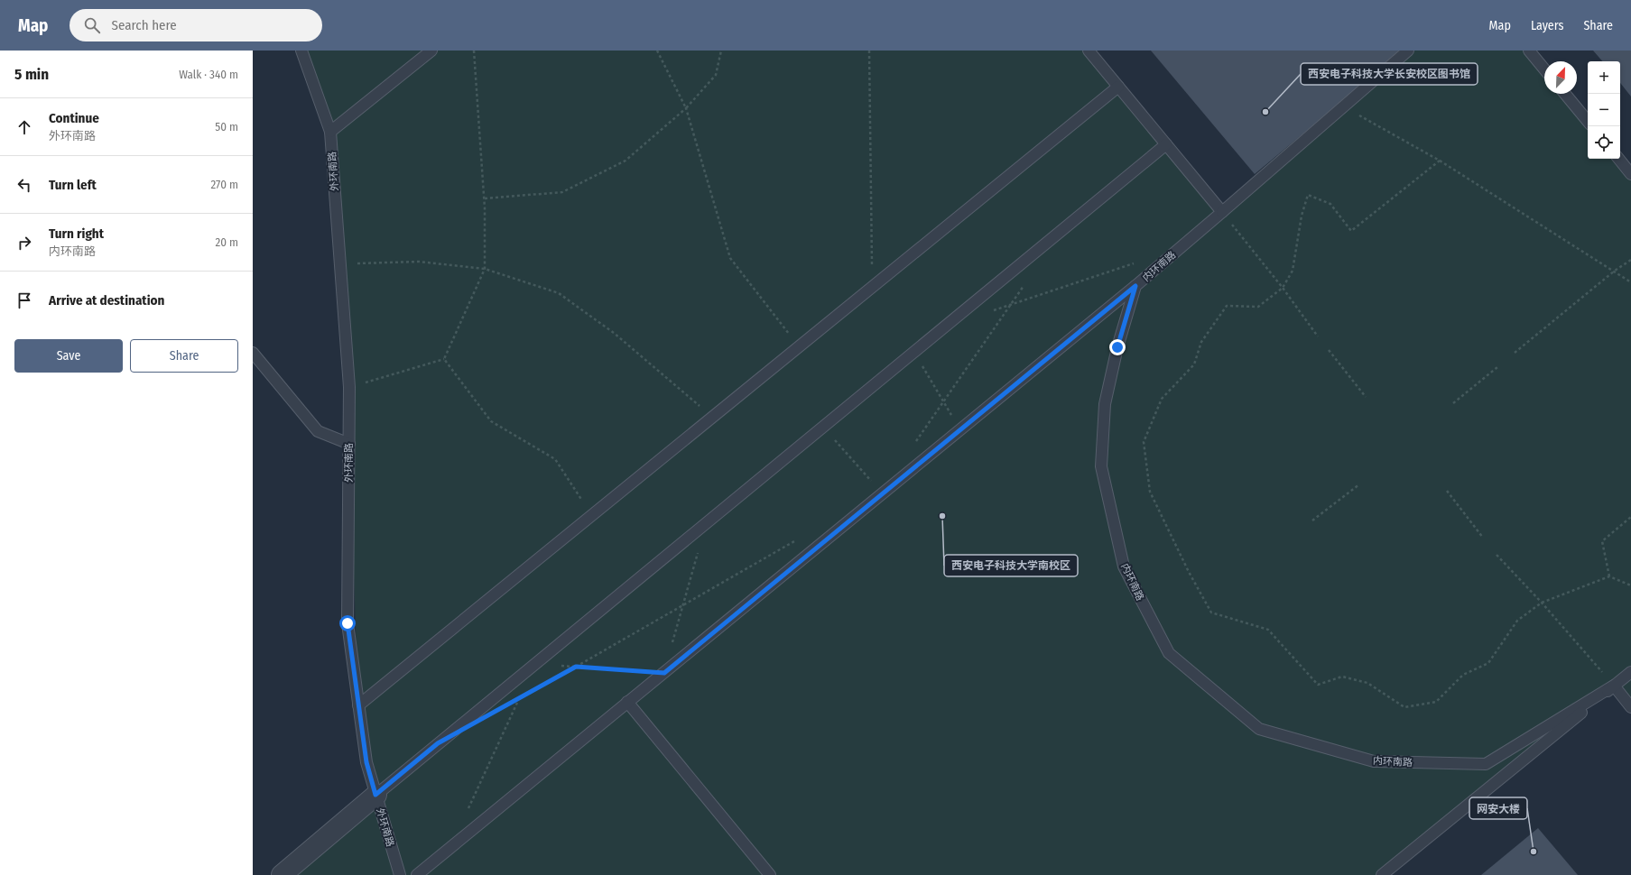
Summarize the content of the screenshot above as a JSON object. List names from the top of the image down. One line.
{"streets":{"lane":["外环南路","内环南路"]},"places":["西安电子科技大学长安校区图书馆","西安电子科技大学南校区","网安大楼"],"north":"top right","page":{"header":"Map","search":"Search here","nav":["Map","Layers","Share"],"heading":["5 min","Walk · 340 m"],"map_buttons":["+","−"],"list":[["Continue","外环南路","50 m"],["Turn left","270 m"],["Turn right","内环南路","20 m"],"Arrive at destination"],"buttons":["Save","Share"]}}
